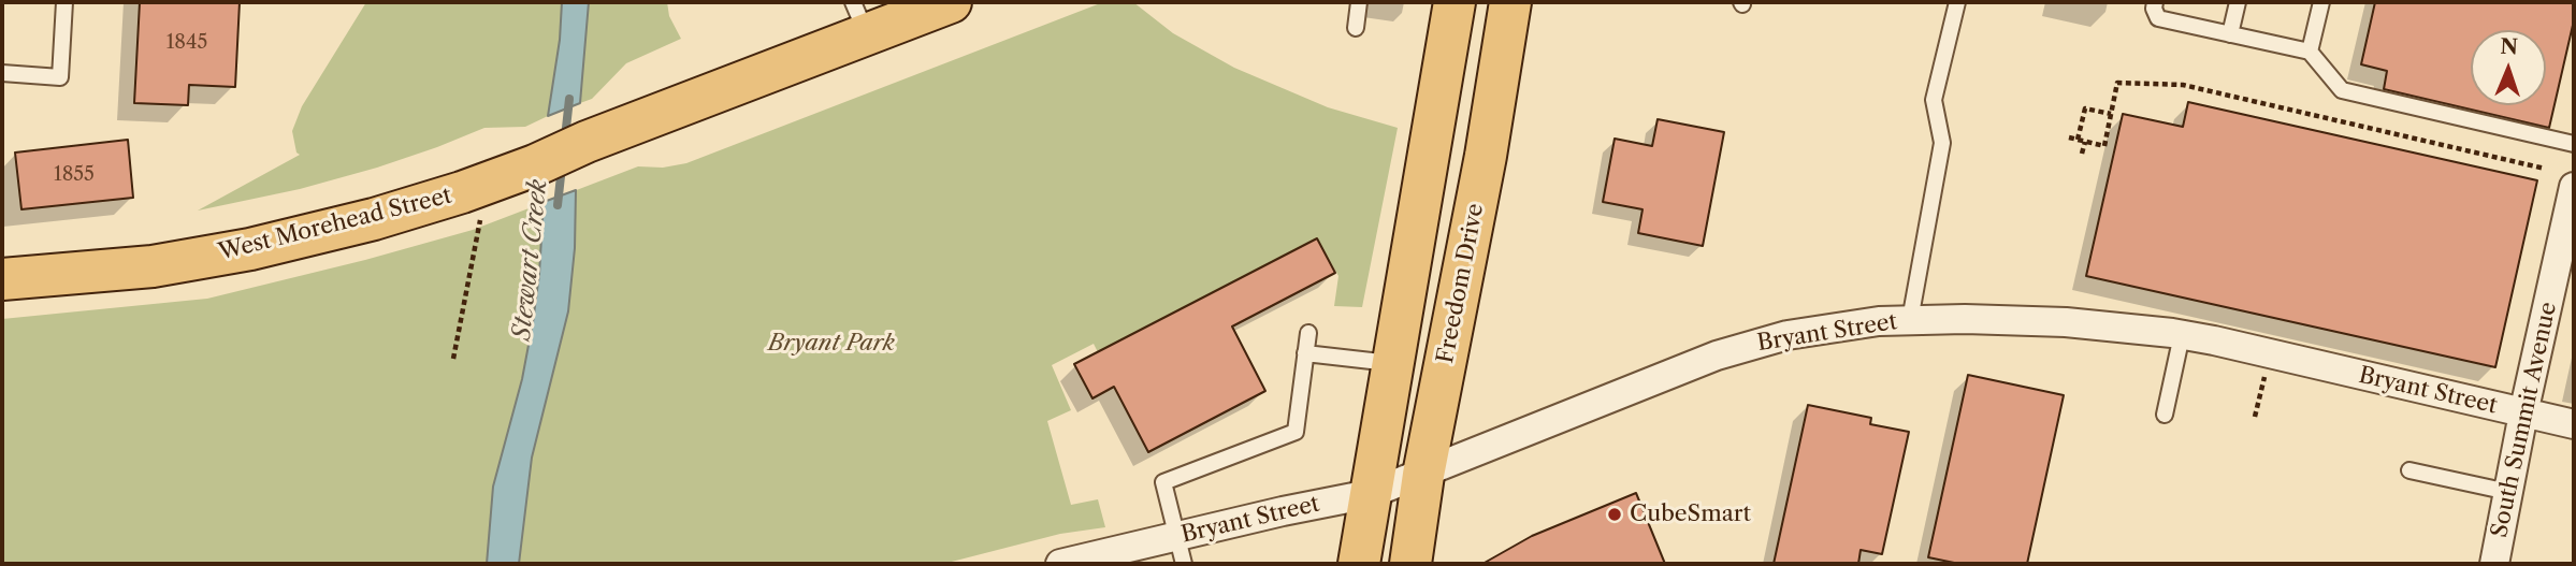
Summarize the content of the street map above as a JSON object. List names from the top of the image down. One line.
{"streets":{"main road":["West Morehead Street","Freedom Drive"],"street":["Bryant Street","South Summit Avenue"]},"crossings":[["Freedom Drive","Bryant Street"],["Bryant Street","South Summit Avenue"]],"water":["Stewart Creek"],"parks":["Bryant Park"],"places":["CubeSmart"],"house_numbers":["1845","1855"],"north":"top"}
